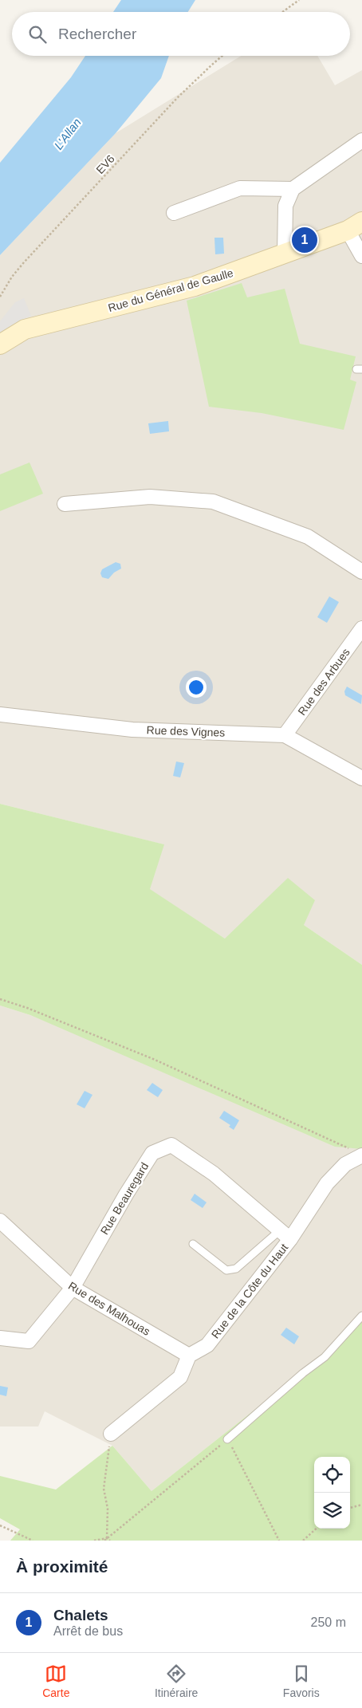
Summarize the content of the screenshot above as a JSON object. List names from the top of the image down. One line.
{"streets":{"main road":["Rue du Général de Gaulle"],"street":["Rue des Arbues","Rue des Vignes","Rue Beauregard","Rue de la Côte du Haut","Rue des Malhouas"],"path":["EV6"]},"crossings":[["Rue des Arbues","Rue des Vignes"],["Rue Beauregard","Rue de la Côte du Haut"],["Rue Beauregard","Rue des Malhouas"],["Rue de la Côte du Haut","Rue des Malhouas"]],"water":["L'Allan"],"page":{"search":"Rechercher","pins":"1","heading":"À proximité","list":[{"mark":"1","name":"Chalets","note":"Arrêt de bus","value":"250 m"}],"nav":["Carte","Itinéraire","Favoris"]}}
